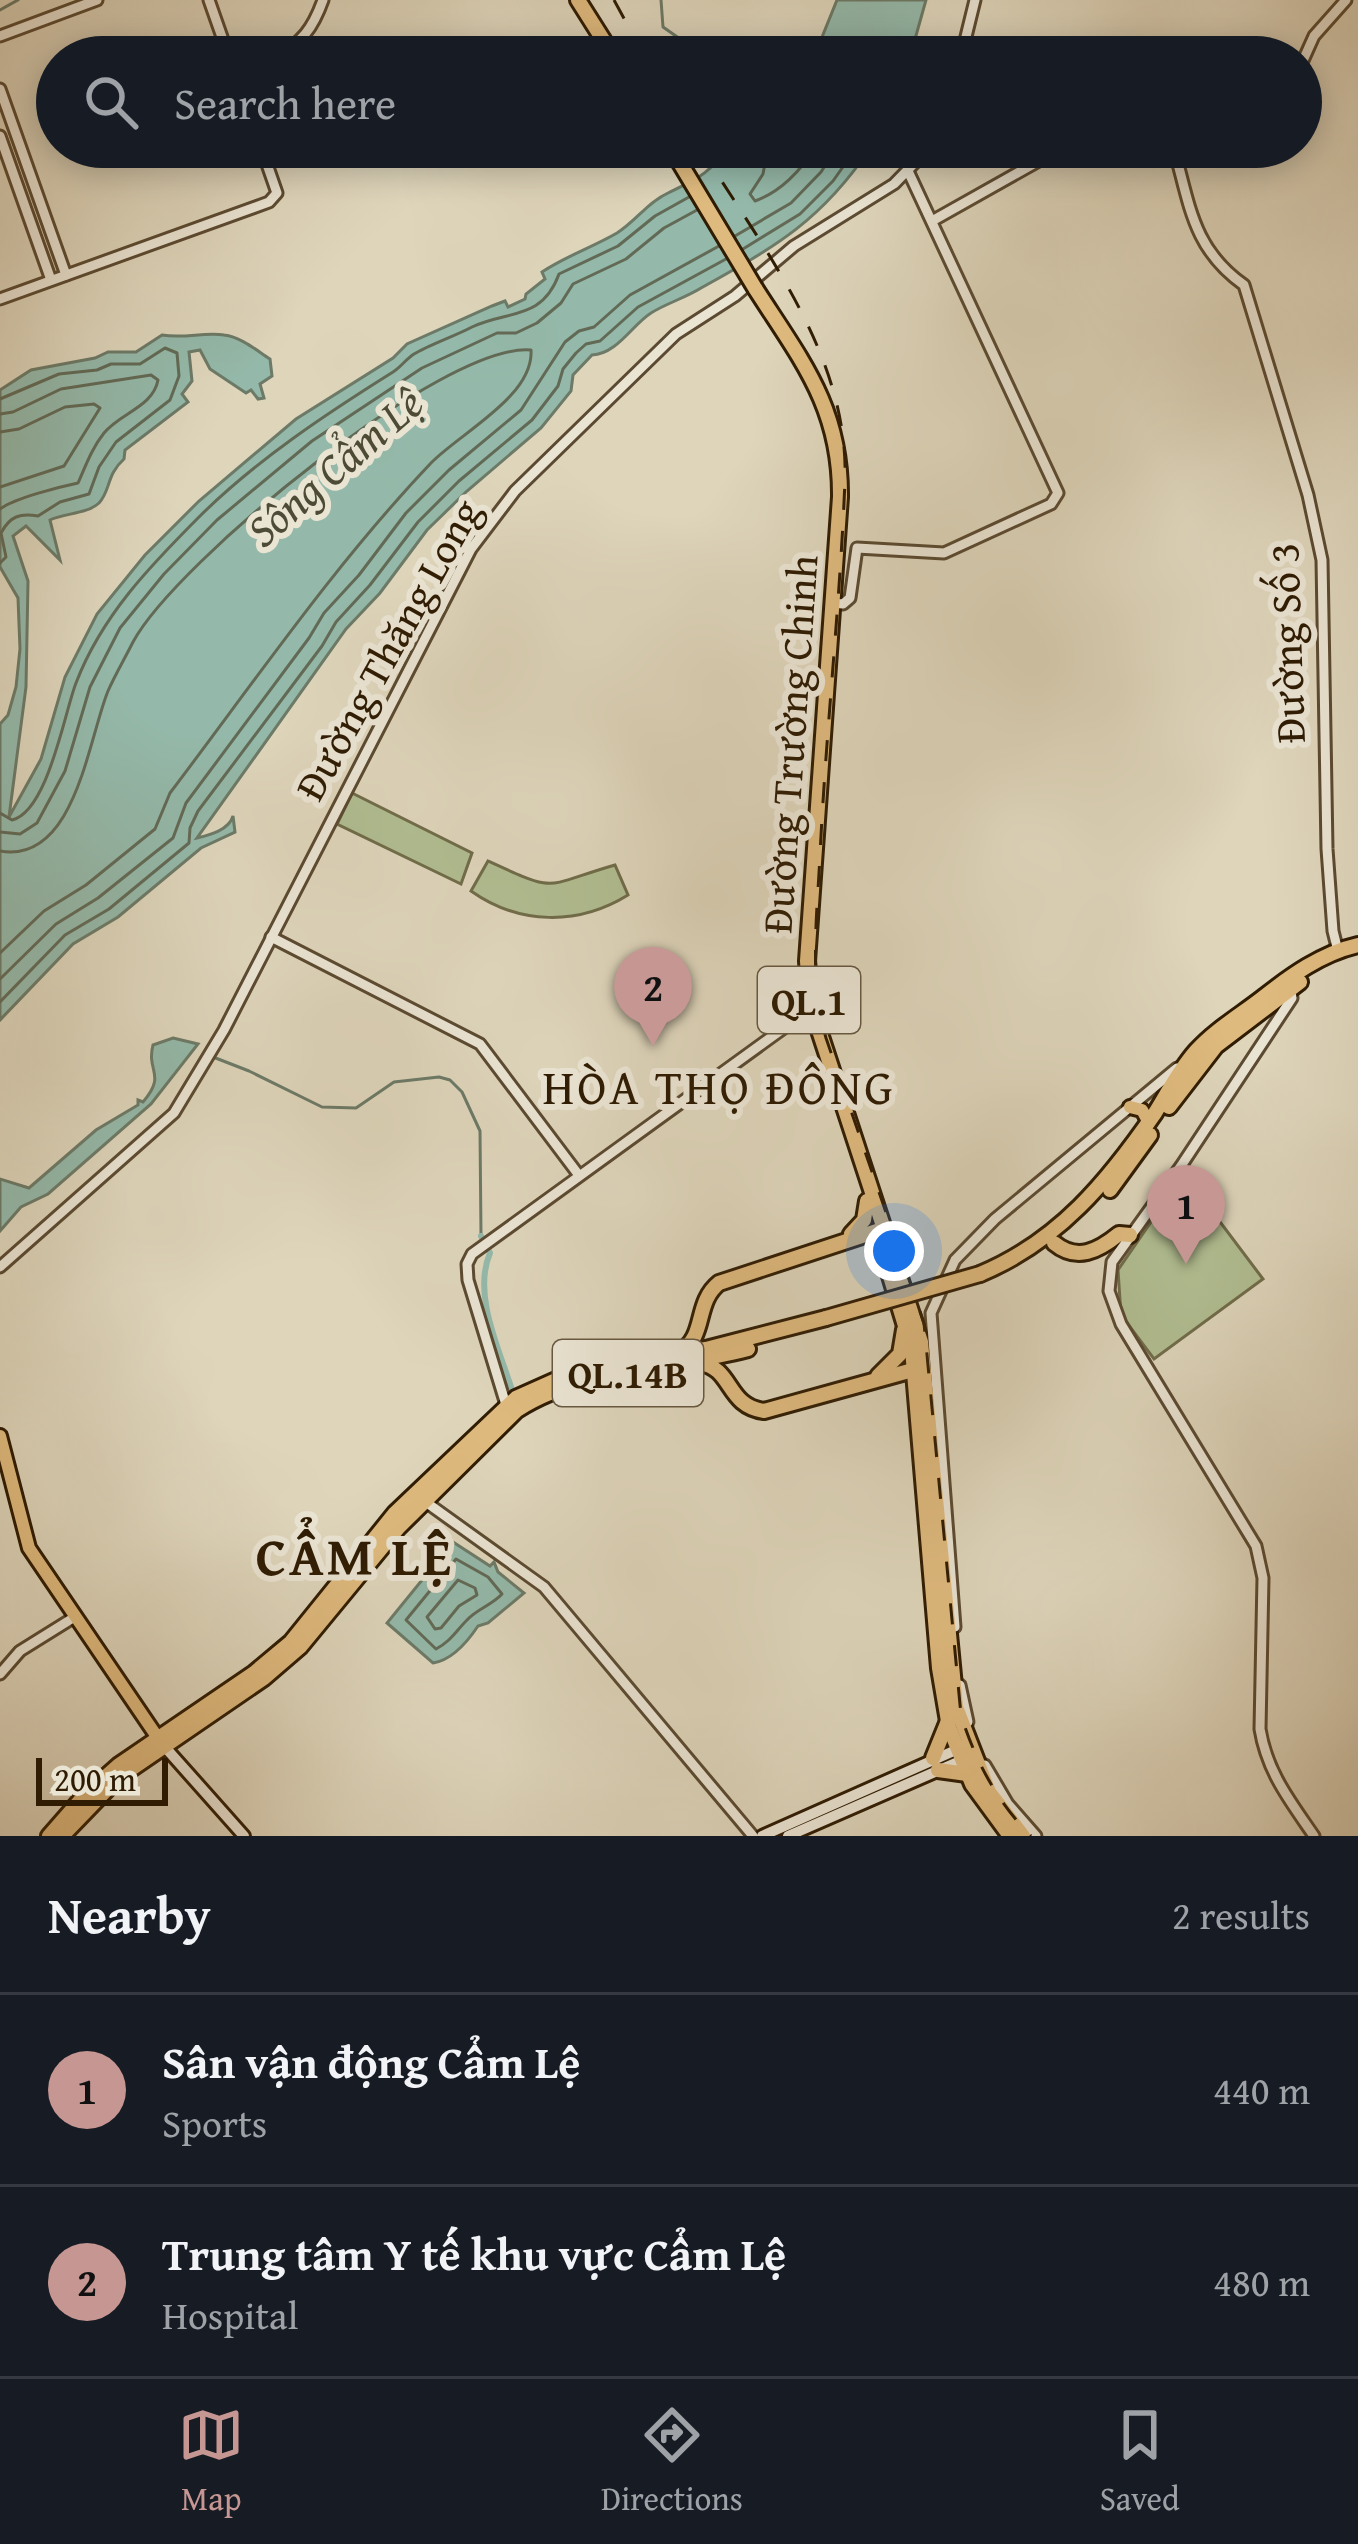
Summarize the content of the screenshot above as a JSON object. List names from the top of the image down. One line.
{"streets":{"highway":["Đường Trường Chinh","QL.1","QL.14B"],"street":["Đường Số 3","Đường Thăng Long"]},"crossings":[["Đường Số 3","QL.14B"],["Đường Trường Chinh","QL.1"]],"districts":["HÒA THỌ ĐÔNG","CẨM LỆ"],"water":["Sông Cẩm Lệ"],"scale_bar":"200 m","page":{"search":"Search here","pins":["2","1"],"scale":"200 m","heading":["Nearby","2 results"],"list":[{"mark":"1","name":"Sân vận động Cẩm Lệ","note":"Sports","value":"440 m"},{"mark":"2","name":"Trung tâm Y tế khu vực Cẩm Lệ","note":"Hospital","value":"480 m"}],"nav":["Map","Directions","Saved"]}}
